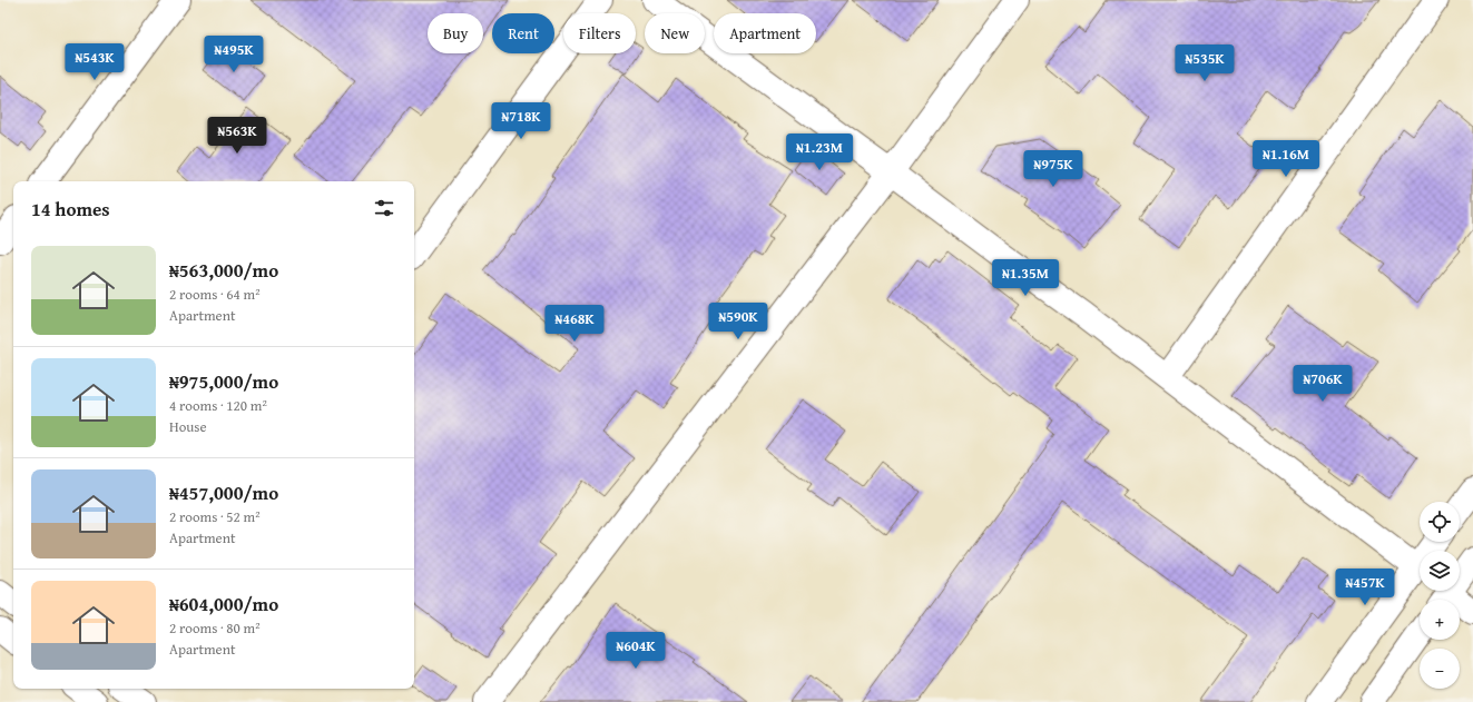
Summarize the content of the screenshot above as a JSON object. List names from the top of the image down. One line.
{"page":{"chip":["Buy","Rent","Filters","New","Apartment"],"price":["₦495K","₦543K","₦535K","₦718K","₦563K","₦1.23M","₦1.16M","₦975K","₦1.35M","₦590K","₦468K","₦706K","₦457K","₦604K"],"heading":"14 homes","list":[{"name":"₦563,000/mo","note":"2 rooms · 64 m² · Apartment"},{"name":"₦975,000/mo","note":"4 rooms · 120 m² · House"},{"name":"₦457,000/mo","note":"2 rooms · 52 m² · Apartment"},{"name":"₦604,000/mo","note":"2 rooms · 80 m² · Apartment"}],"map_buttons":["+","−"]}}
